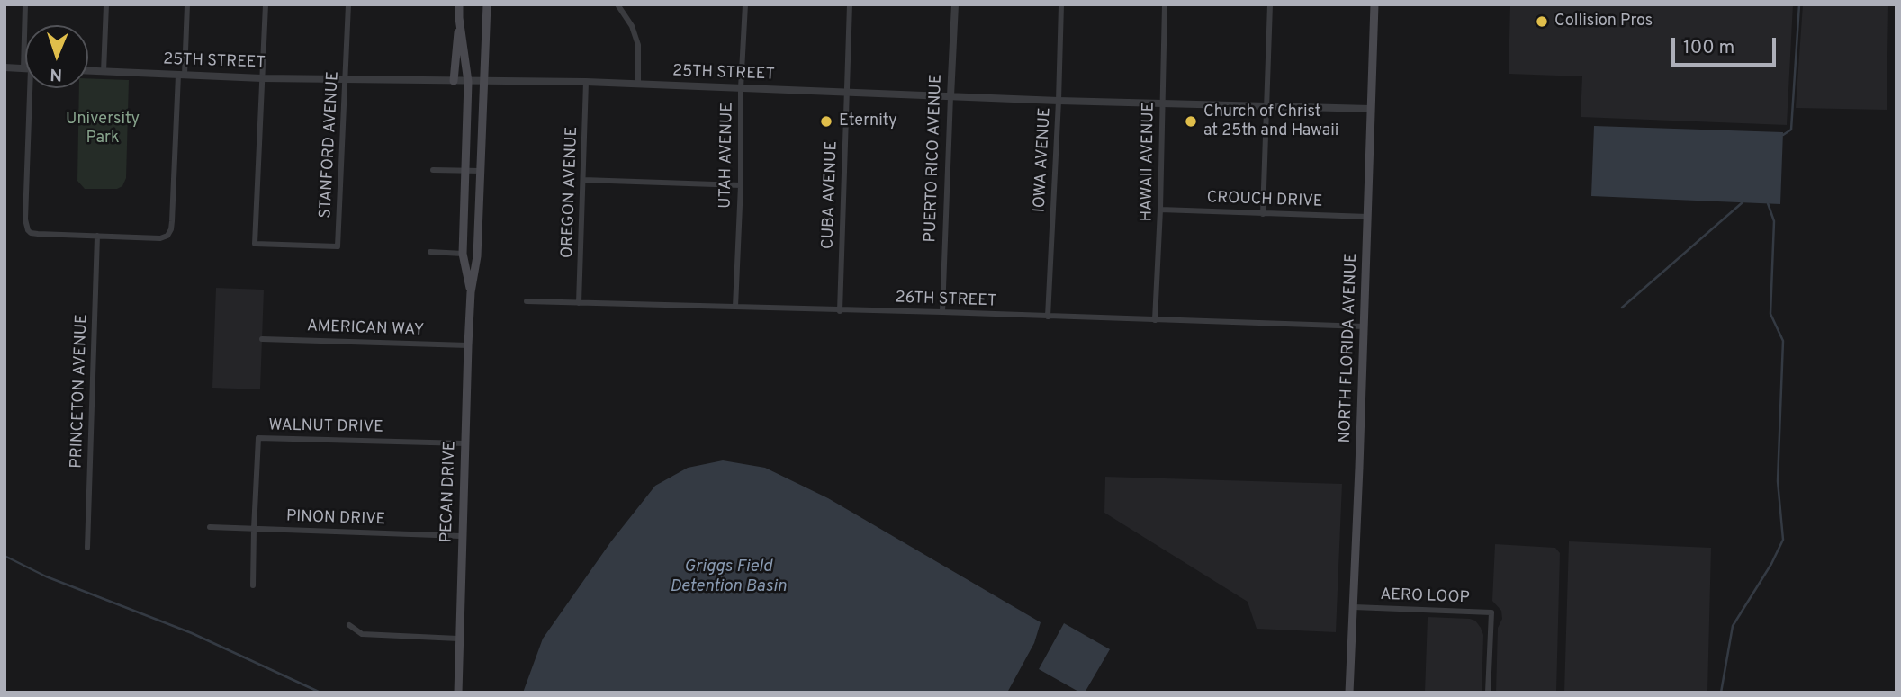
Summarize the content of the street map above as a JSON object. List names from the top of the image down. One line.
{"streets":{"main road":["NORTH FLORIDA AVENUE","PECAN DRIVE"],"street":["25TH STREET","STANFORD AVENUE","UTAH AVENUE","PUERTO RICO AVENUE","IOWA AVENUE","HAWAII AVENUE","OREGON AVENUE","CUBA AVENUE","CROUCH DRIVE","26TH STREET","AMERICAN WAY","PRINCETON AVENUE","WALNUT DRIVE","PINON DRIVE","AERO LOOP"]},"crossings":[["25TH STREET","STANFORD AVENUE"],["25TH STREET","UTAH AVENUE"],["25TH STREET","PUERTO RICO AVENUE"],["25TH STREET","IOWA AVENUE"],["25TH STREET","HAWAII AVENUE"],["25TH STREET","OREGON AVENUE"],["25TH STREET","CUBA AVENUE"],["25TH STREET","NORTH FLORIDA AVENUE"],["25TH STREET","PECAN DRIVE"],["UTAH AVENUE","26TH STREET"],["PUERTO RICO AVENUE","26TH STREET"],["IOWA AVENUE","26TH STREET"],["HAWAII AVENUE","CROUCH DRIVE"],["HAWAII AVENUE","26TH STREET"],["OREGON AVENUE","26TH STREET"],["CUBA AVENUE","26TH STREET"],["CROUCH DRIVE","NORTH FLORIDA AVENUE"],["26TH STREET","NORTH FLORIDA AVENUE"],["AMERICAN WAY","PECAN DRIVE"],["NORTH FLORIDA AVENUE","AERO LOOP"],["WALNUT DRIVE","PECAN DRIVE"],["WALNUT DRIVE","PINON DRIVE"],["PECAN DRIVE","PINON DRIVE"]],"water":["Griggs Field Detention Basin"],"parks":["University Park"],"places":["Collision Pros","Eternity","Church of Christ at 25th and Hawaii"],"scale_bar":"100 m","north":"bottom"}
